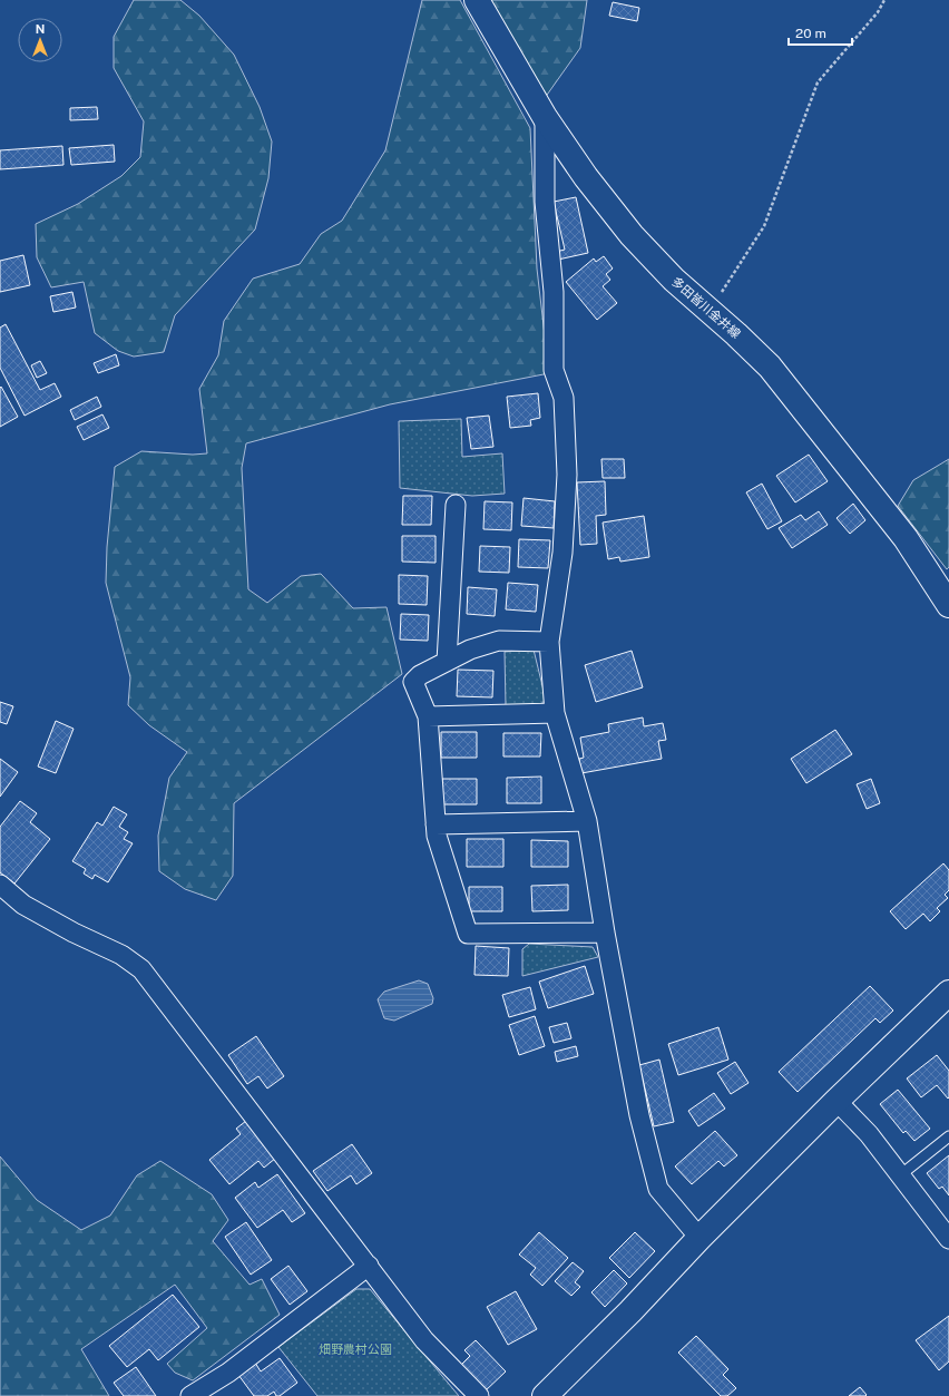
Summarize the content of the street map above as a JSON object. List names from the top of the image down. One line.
{"streets":{"main road":["多田皆川金井線"]},"parks":["畑野農村公園"],"scale_bar":"20 m","north":"top"}
